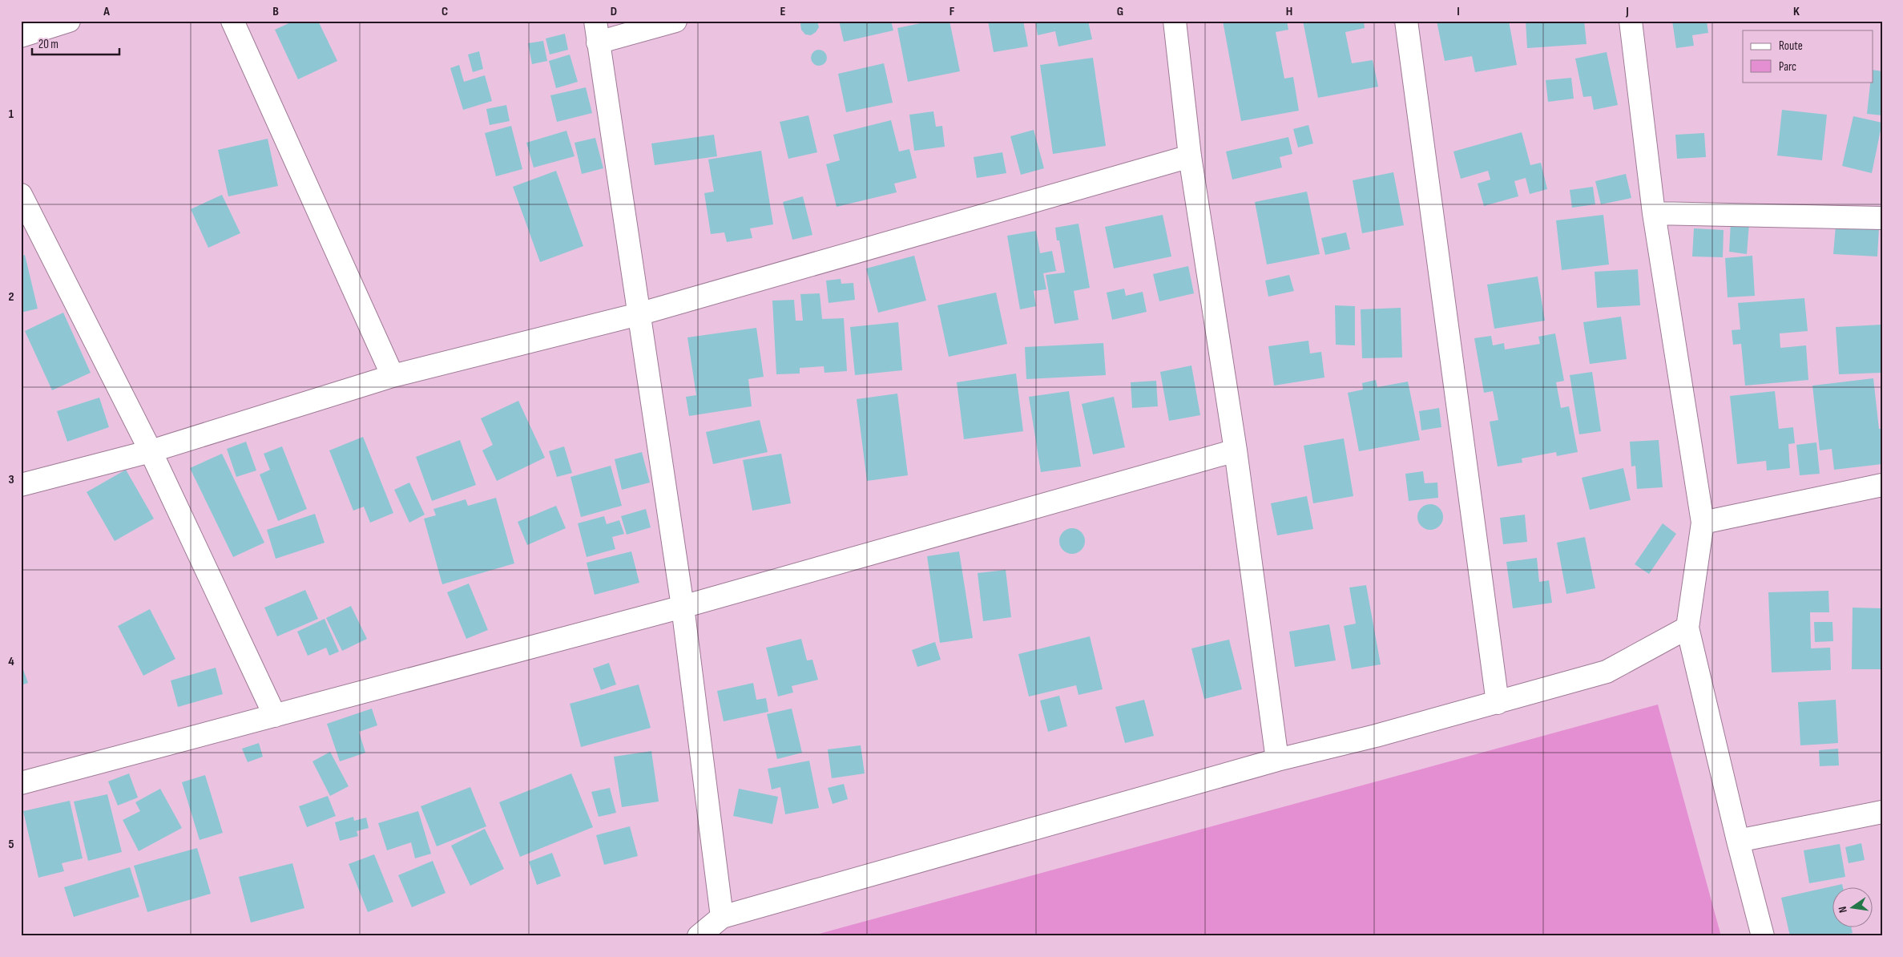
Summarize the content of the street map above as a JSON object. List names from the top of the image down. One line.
{"legend":["Route","Parc"],"scale_bar":"20 m","north":"left","grid":{"columns":["A","B","C","D","E","F","G","H","I","J","K"],"rows":["1","2","3","4","5"]}}
